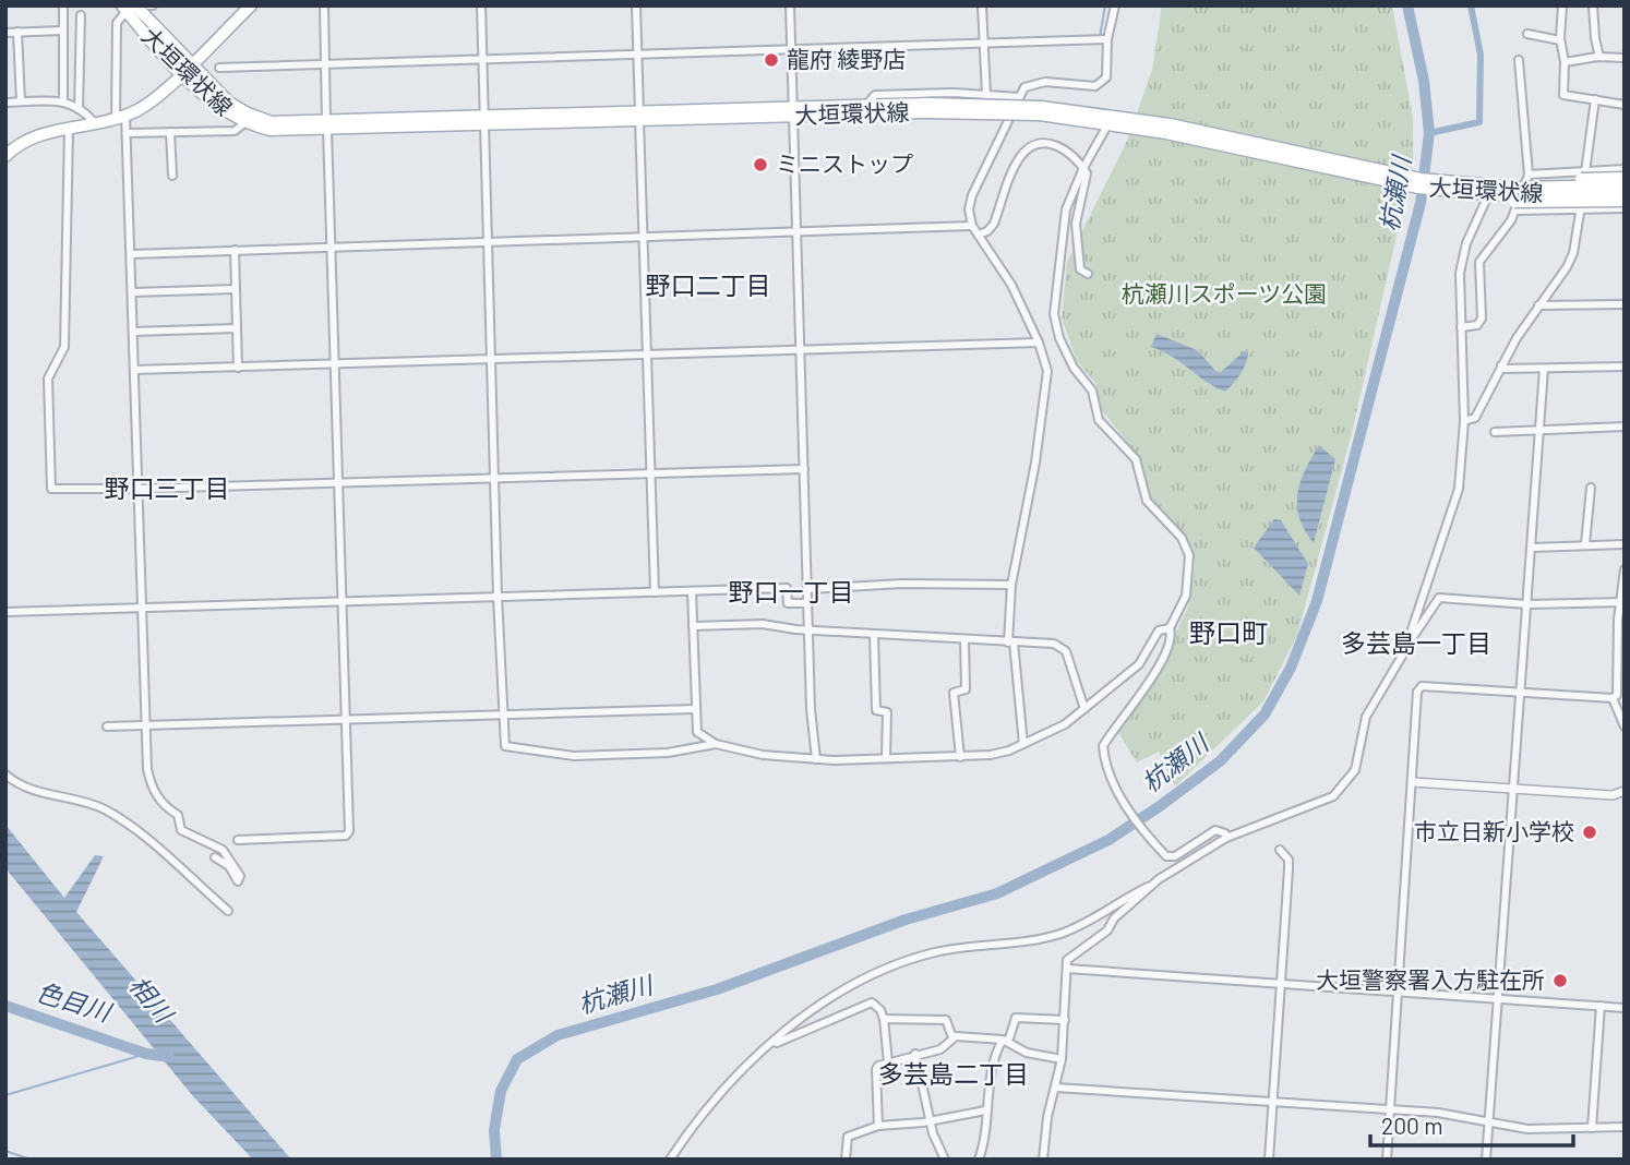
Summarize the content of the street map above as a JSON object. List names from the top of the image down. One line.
{"streets":{"main road":["大垣環状線"]},"districts":["野口二丁目","野口三丁目","野口一丁目","野口町","多芸島一丁目","多芸島二丁目"],"water":["杭瀬川","相川","色目川"],"parks":["杭瀬川スポーツ公園"],"places":["龍府 綾野店","ミニストップ","市立日新小学校","大垣警察署入方駐在所"],"scale_bar":"200 m"}
